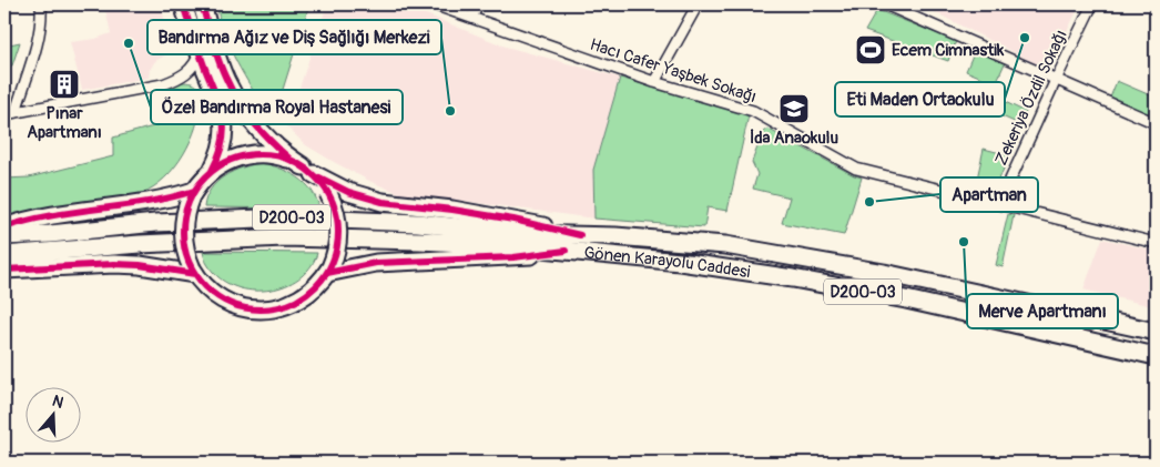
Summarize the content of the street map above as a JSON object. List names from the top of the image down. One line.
{"streets":{"main road":["D200-03","Gönen Karayolu Caddesi"],"street":["Hacı Cafer Yaşbek Sokağı","Zekeriya Özdil Sokağı"]},"crossings":[["Hacı Cafer Yaşbek Sokağı","Zekeriya Özdil Sokağı"]],"places":{"other":["Eti Maden Ortaokulu","Özel Bandırma Royal Hastanesi","Bandırma Ağız ve Diş Sağlığı Merkezi","Apartman","Merve Apartmanı"],"sports":["Ecem Cimnastik"],"building":["Pınar Apartmanı"],"school or university":["İda Anaokulu"]},"north":"top"}
